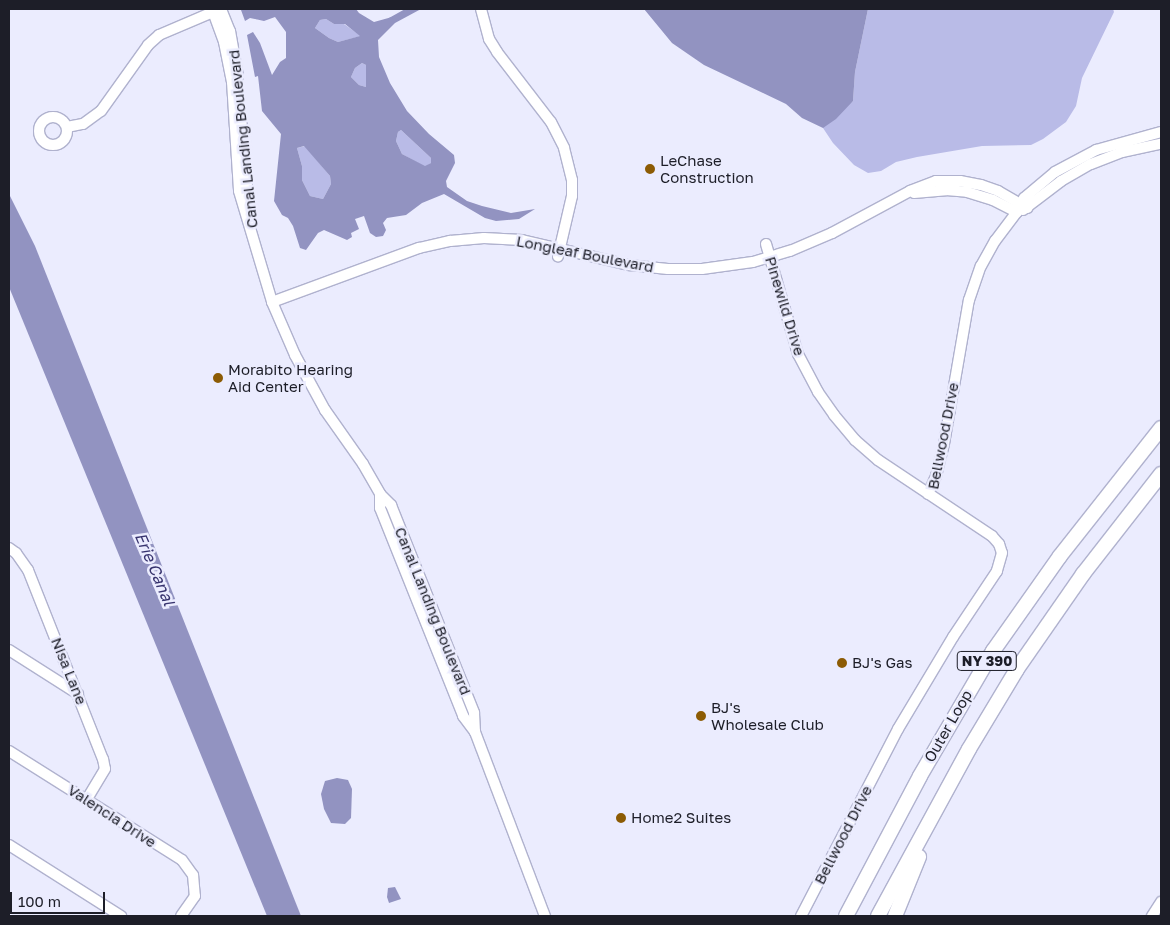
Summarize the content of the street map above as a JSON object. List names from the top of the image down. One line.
{"streets":{"highway":["NY 390","Outer Loop"],"street":["Canal Landing Boulevard","Longleaf Boulevard","Pinewild Drive","Bellwood Drive","Nisa Lane","Valencia Drive"]},"crossings":[["Canal Landing Boulevard","Longleaf Boulevard"],["Longleaf Boulevard","Pinewild Drive"],["Longleaf Boulevard","Bellwood Drive"],["Pinewild Drive","Bellwood Drive"],["Nisa Lane","Valencia Drive"]],"water":["Erie Canal"],"places":["LeChase Construction","Morabito Hearing Aid Center","BJ's Gas","BJ's Wholesale Club","Home2 Suites"],"scale_bar":"100 m"}
